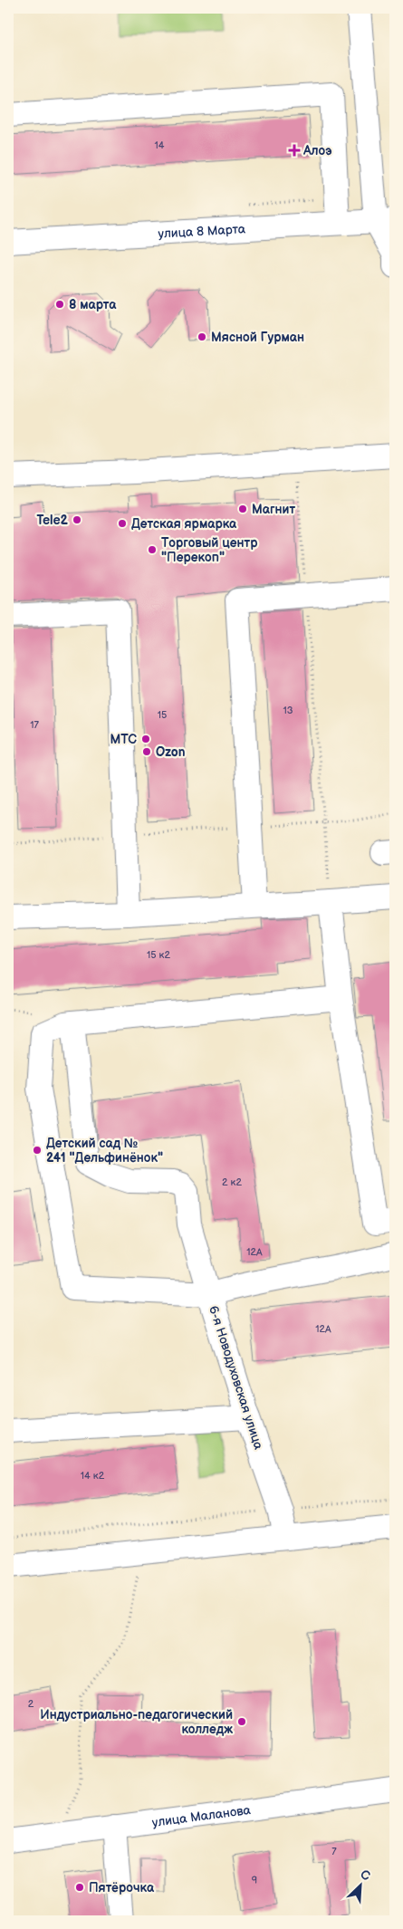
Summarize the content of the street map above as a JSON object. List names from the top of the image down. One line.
{"streets":{"street":["улица 8 Марта","6-я Новодуховская улица","улица Маланова"]},"places":{"health":["Алоэ"],"other":["8 марта","Мясной Гурман","Магнит","Tele2","Детская ярмарка","Торговый центр \"Перекоп\"","МТС","Ozon","Детский сад № 241 \"Дельфинёнок\"","Индустриально-педагогический колледж","Пятёрочка"]},"house_numbers":["14","13","15","17","15 к2","2 к2","12А","12А","14 к2","2","7","9"],"north":"top right"}
